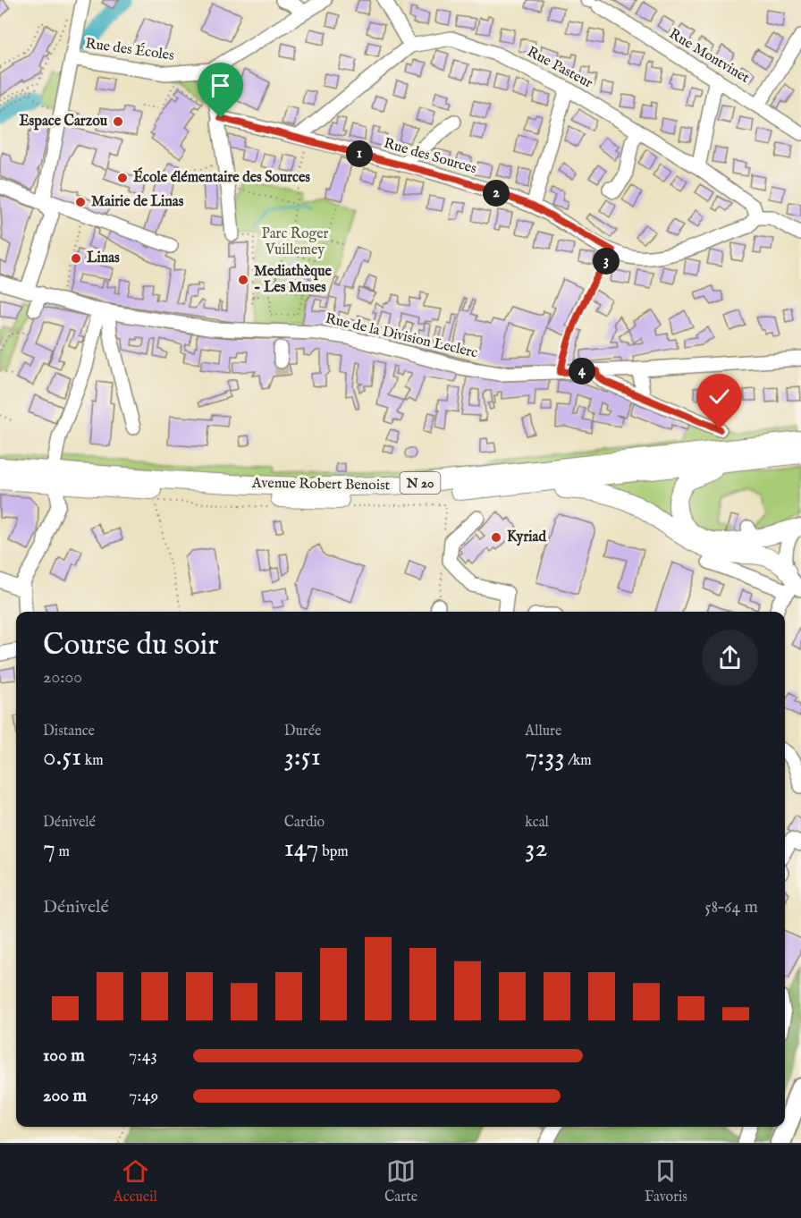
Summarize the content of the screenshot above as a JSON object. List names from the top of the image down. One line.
{"streets":{"main road":["N 20","Avenue Robert Benoist"],"street":["Rue des Écoles","Rue Montvinet","Rue Pasteur","Rue des Sources","Rue de la Division Leclerc"]},"crossings":[["Rue Pasteur","Rue des Sources"]],"parks":["Parc Roger Vuillemey"],"places":["Espace Carzou","École élémentaire des Sources","Mairie de Linas","Linas","Mediathèque - Les Muses","Kyriad"],"page":{"pins":["1","2","3","4"],"heading":["Course du soir","20:00"],"stats":[["Distance","0.51 km"],["Durée","3:51"],["Allure","7:33 /km"],["Dénivelé","7 m"],["Cardio","147 bpm"],["kcal","32"]],"chart":["Dénivelé","58–64 m"],"list":[{"name":"100 m","note":"7:43"},{"name":"200 m","note":"7:49"}],"tabs":["Accueil","Carte","Favoris"]}}
